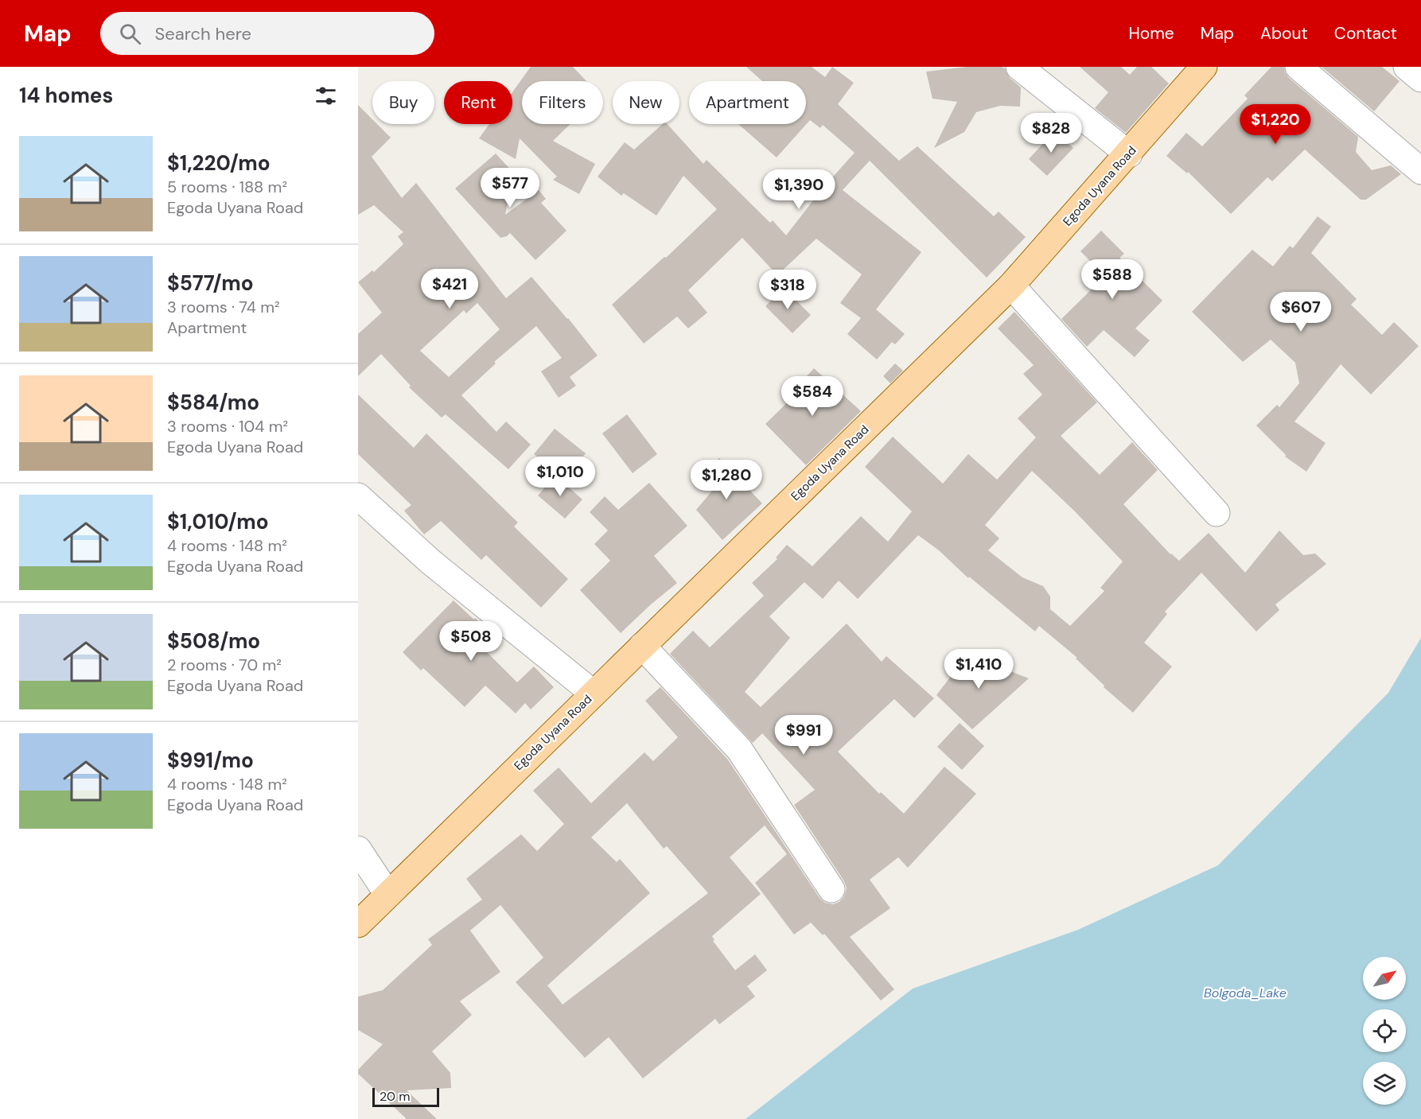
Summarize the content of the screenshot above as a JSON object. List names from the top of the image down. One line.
{"streets":{"main road":["Egoda Uyana Road"]},"water":["Bolgoda_Lake"],"scale_bar":"20 m","north":"top right","page":{"header":"Map","search":"Search here","nav":["Home","Map","About","Contact"],"heading":"14 homes","chip":["Buy","Rent","Filters","New","Apartment"],"price":["$1,220","$828","$577","$1,390","$588","$421","$318","$607","$584","$1,010","$1,280","$508","$1,410","$991"],"list":[{"name":"$1,220/mo","note":"5 rooms · 188 m² · Egoda Uyana Road"},{"name":"$577/mo","note":"3 rooms · 74 m² · Apartment"},{"name":"$584/mo","note":"3 rooms · 104 m² · Egoda Uyana Road"},{"name":"$1,010/mo","note":"4 rooms · 148 m² · Egoda Uyana Road"},{"name":"$508/mo","note":"2 rooms · 70 m² · Egoda Uyana Road"},{"name":"$991/mo","note":"4 rooms · 148 m² · Egoda Uyana Road"}],"scale":"20 m"}}
